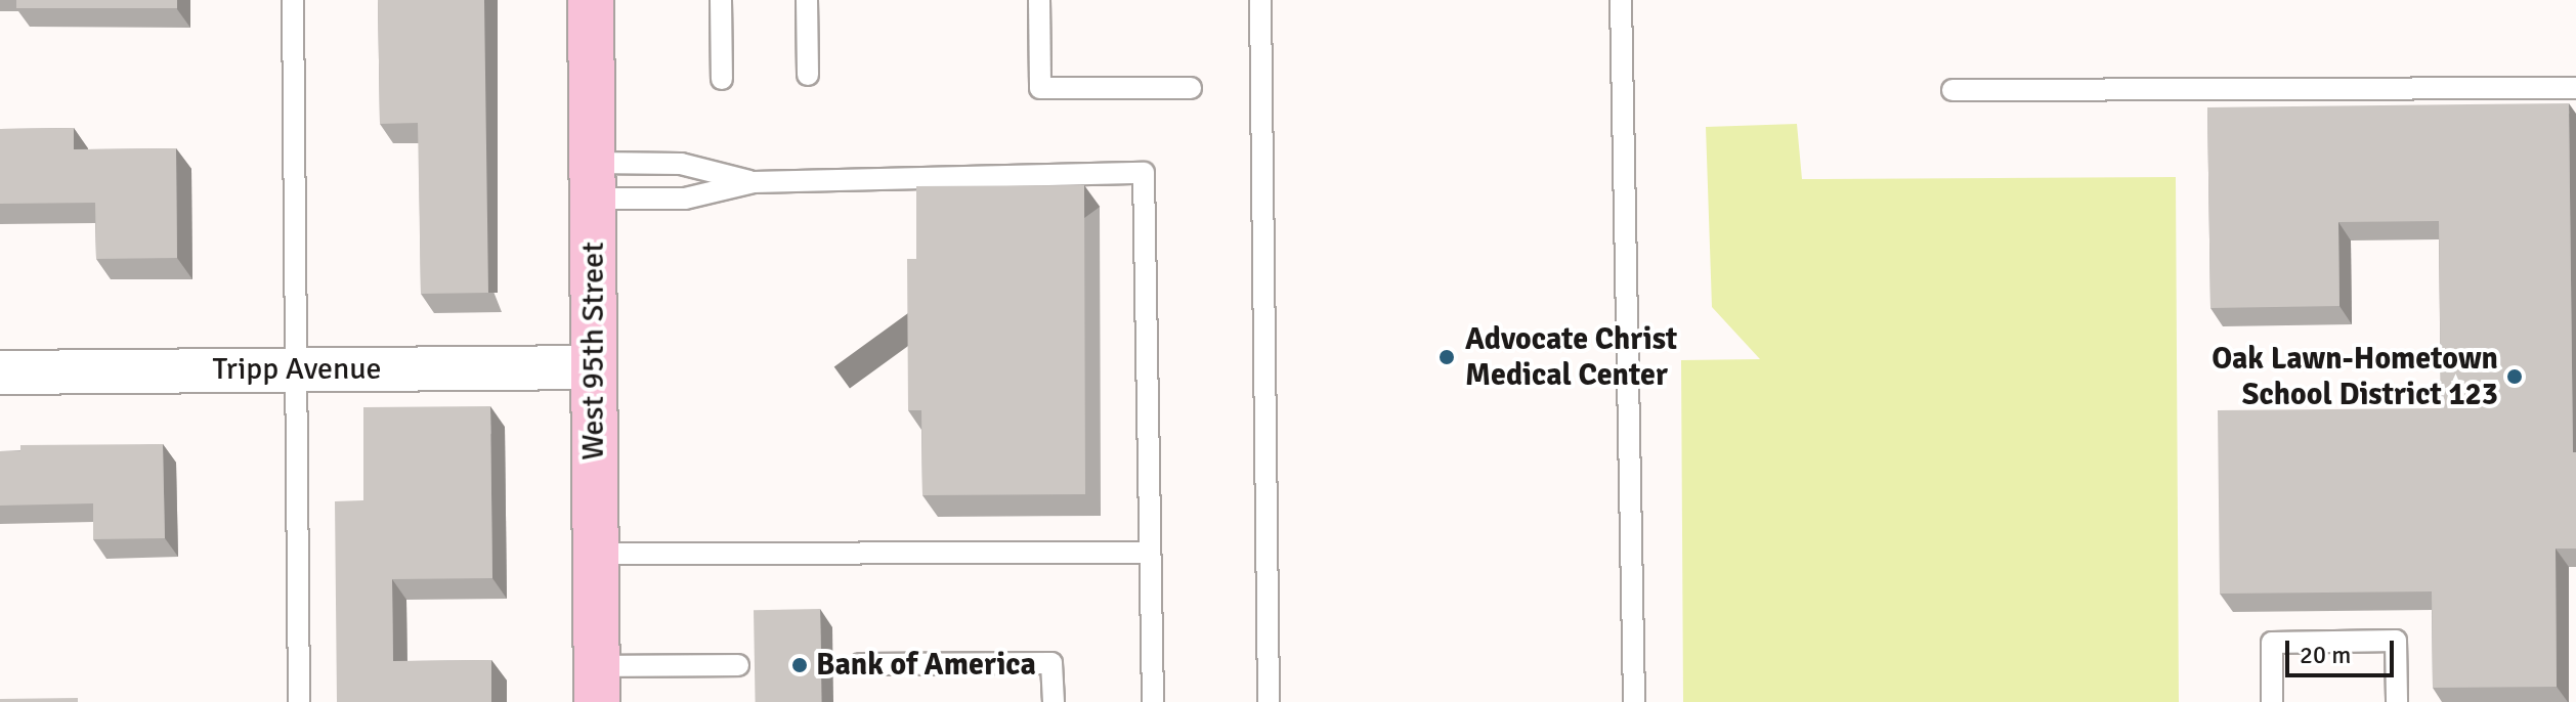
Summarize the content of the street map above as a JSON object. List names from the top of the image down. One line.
{"streets":{"main road":["West 95th Street"],"street":["Tripp Avenue"]},"crossings":[["West 95th Street","Tripp Avenue"]],"places":["Advocate Christ Medical Center","Oak Lawn-Hometown School District 123","Bank of America"],"scale_bar":"20 m"}
